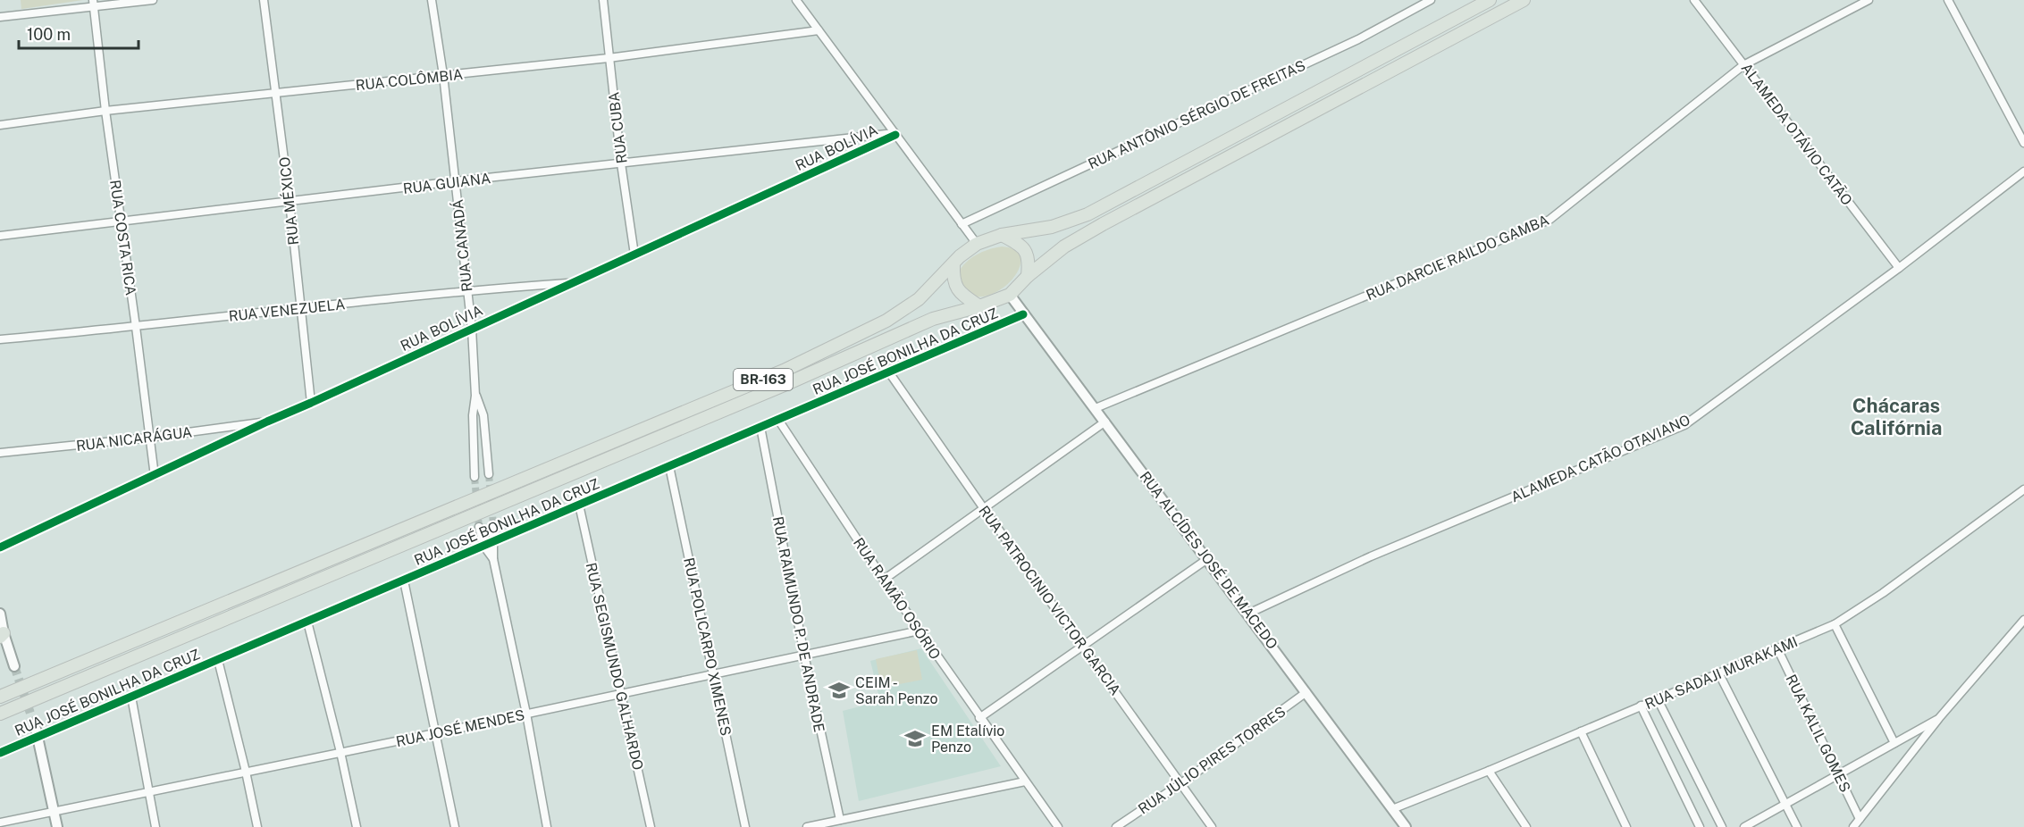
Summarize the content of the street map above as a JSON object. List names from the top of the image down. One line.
{"streets":{"highway":["BR-163"],"street":["RUA COLÔMBIA","RUA ANTÔNIO SÉRGIO DE FREITAS","RUA CUBA","ALAMEDA OTÁVIO CATÃO","RUA BOLÍVIA","RUA GUIANA","RUA MÉXICO","RUA COSTA RICA","RUA CANADÁ","RUA DARCIE RAILDO GAMBA","RUA VENEZUELA","RUA JOSÉ BONILHA DA CRUZ","RUA NICARÁGUA","ALAMEDA CATÃO OTAVIANO","RUA ALCÍDES JOSÉ DE MACEDO","RUA RAMÃO OSÓRIO","RUA PATROCINIO VICTOR GARCIA","RUA RAIMUNDO P. DE ANDRADE","RUA POLICARPO XIMENES","RUA SEGISMUNDO GALHARDO","RUA SADAJI MURAKAMI","RUA JOSÉ MENDES","RUA KALIL GOMES","RUA JÚLIO PIRES TORRES"]},"crossings":[["RUA COLÔMBIA","RUA CUBA"],["RUA COLÔMBIA","RUA MÉXICO"],["RUA COLÔMBIA","RUA COSTA RICA"],["RUA COLÔMBIA","RUA CANADÁ"],["RUA CUBA","RUA BOLÍVIA"],["RUA CUBA","RUA GUIANA"],["ALAMEDA OTÁVIO CATÃO","RUA DARCIE RAILDO GAMBA"],["ALAMEDA OTÁVIO CATÃO","ALAMEDA CATÃO OTAVIANO"],["RUA BOLÍVIA","RUA GUIANA"],["RUA BOLÍVIA","RUA MÉXICO"],["RUA BOLÍVIA","RUA COSTA RICA"],["RUA BOLÍVIA","RUA CANADÁ"],["RUA BOLÍVIA","RUA VENEZUELA"],["RUA BOLÍVIA","RUA NICARÁGUA"],["RUA GUIANA","RUA MÉXICO"],["RUA GUIANA","RUA COSTA RICA"],["RUA GUIANA","RUA CANADÁ"],["RUA MÉXICO","RUA VENEZUELA"],["RUA COSTA RICA","RUA VENEZUELA"],["RUA COSTA RICA","RUA NICARÁGUA"],["RUA CANADÁ","RUA VENEZUELA"],["RUA DARCIE RAILDO GAMBA","RUA ALCÍDES JOSÉ DE MACEDO"],["RUA JOSÉ BONILHA DA CRUZ","RUA ALCÍDES JOSÉ DE MACEDO"],["RUA JOSÉ BONILHA DA CRUZ","RUA RAMÃO OSÓRIO"],["RUA JOSÉ BONILHA DA CRUZ","RUA PATROCINIO VICTOR GARCIA"],["RUA JOSÉ BONILHA DA CRUZ","RUA RAIMUNDO P. DE ANDRADE"],["RUA JOSÉ BONILHA DA CRUZ","RUA POLICARPO XIMENES"],["RUA JOSÉ BONILHA DA CRUZ","RUA SEGISMUNDO GALHARDO"],["BR-163","RUA ALCÍDES JOSÉ DE MACEDO"],["ALAMEDA CATÃO OTAVIANO","RUA ALCÍDES JOSÉ DE MACEDO"],["RUA ALCÍDES JOSÉ DE MACEDO","RUA SADAJI MURAKAMI"],["RUA ALCÍDES JOSÉ DE MACEDO","RUA JÚLIO PIRES TORRES"],["RUA RAMÃO OSÓRIO","RUA JOSÉ MENDES"],["RUA PATROCINIO VICTOR GARCIA","RUA JÚLIO PIRES TORRES"],["RUA RAIMUNDO P. DE ANDRADE","RUA JOSÉ MENDES"],["RUA POLICARPO XIMENES","RUA JOSÉ MENDES"],["RUA SEGISMUNDO GALHARDO","RUA JOSÉ MENDES"],["RUA SADAJI MURAKAMI","RUA KALIL GOMES"]],"districts":["Chácaras Califórnia"],"places":{"school or university":["CEIM - Sarah Penzo","EM Etalívio Penzo"]},"scale_bar":"100 m"}
